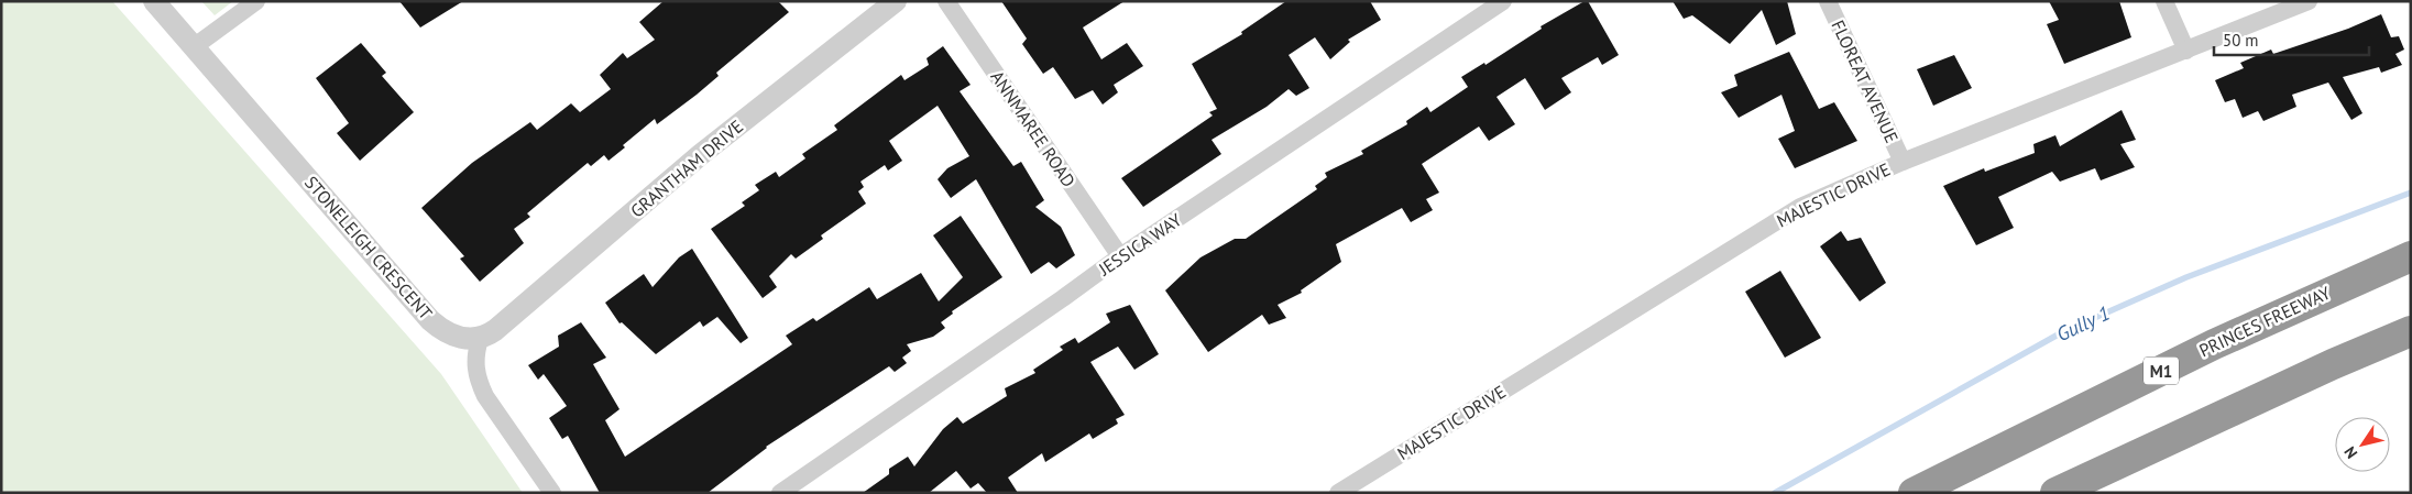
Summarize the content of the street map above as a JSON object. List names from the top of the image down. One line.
{"streets":{"highway":["PRINCES FREEWAY","M1"],"street":["FLOREAT AVENUE","ANNMAREE ROAD","GRANTHAM DRIVE","MAJESTIC DRIVE","JESSICA WAY","STONELEIGH CRESCENT"]},"crossings":[["FLOREAT AVENUE","MAJESTIC DRIVE"],["ANNMAREE ROAD","JESSICA WAY"],["GRANTHAM DRIVE","STONELEIGH CRESCENT"]],"water":["Gully 1"],"scale_bar":"50 m","north":"bottom left"}
